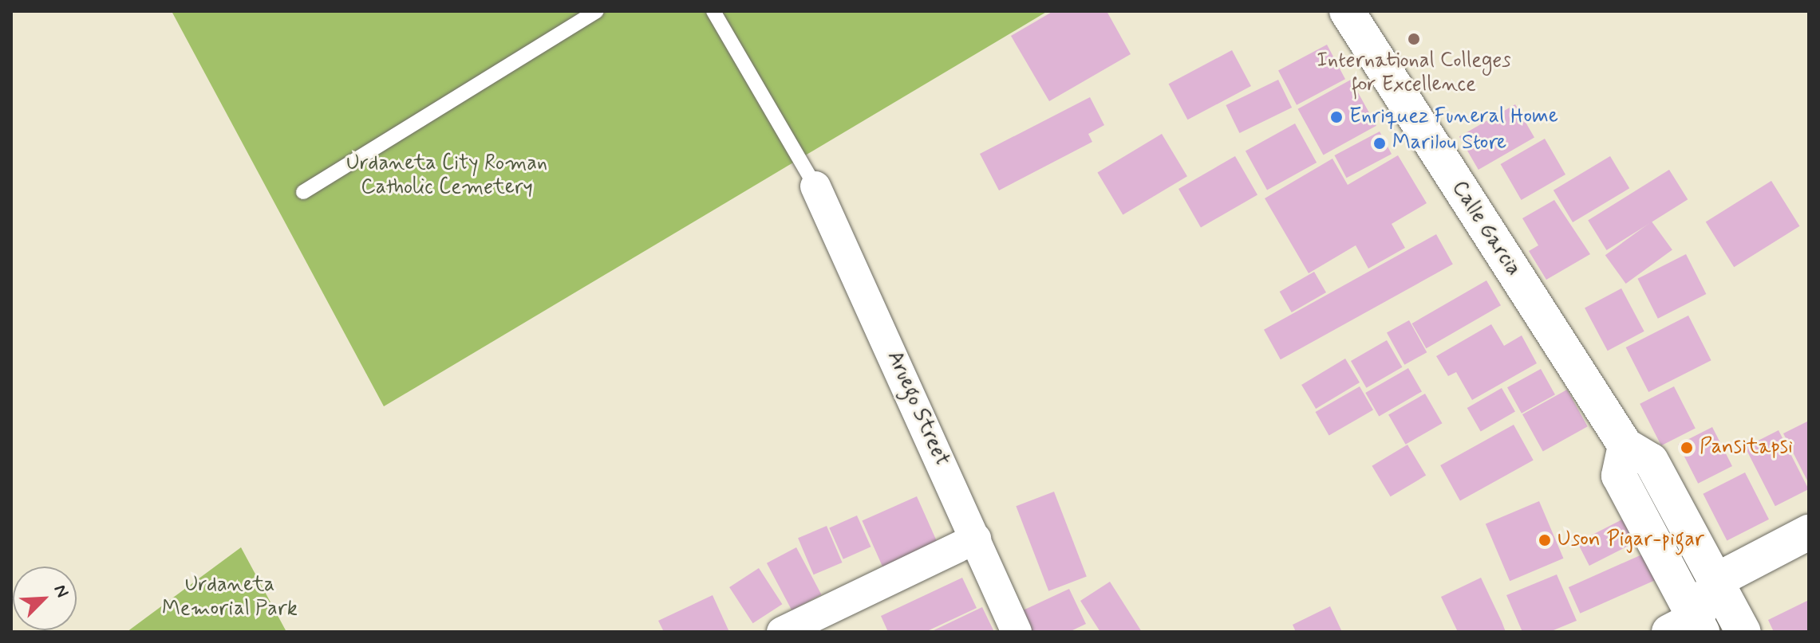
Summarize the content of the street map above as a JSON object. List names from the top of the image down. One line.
{"streets":{"main road":["Calle Garcia"],"street":["Aruego Street"]},"parks":["Urdaneta City Roman Catholic Cemetery","Urdaneta Memorial Park"],"places":["International Colleges for Excellence","Enriquez Funeral Home","Marilou Store","Pansitapsi","Uson Pigar-pigar"],"north":"top right"}
